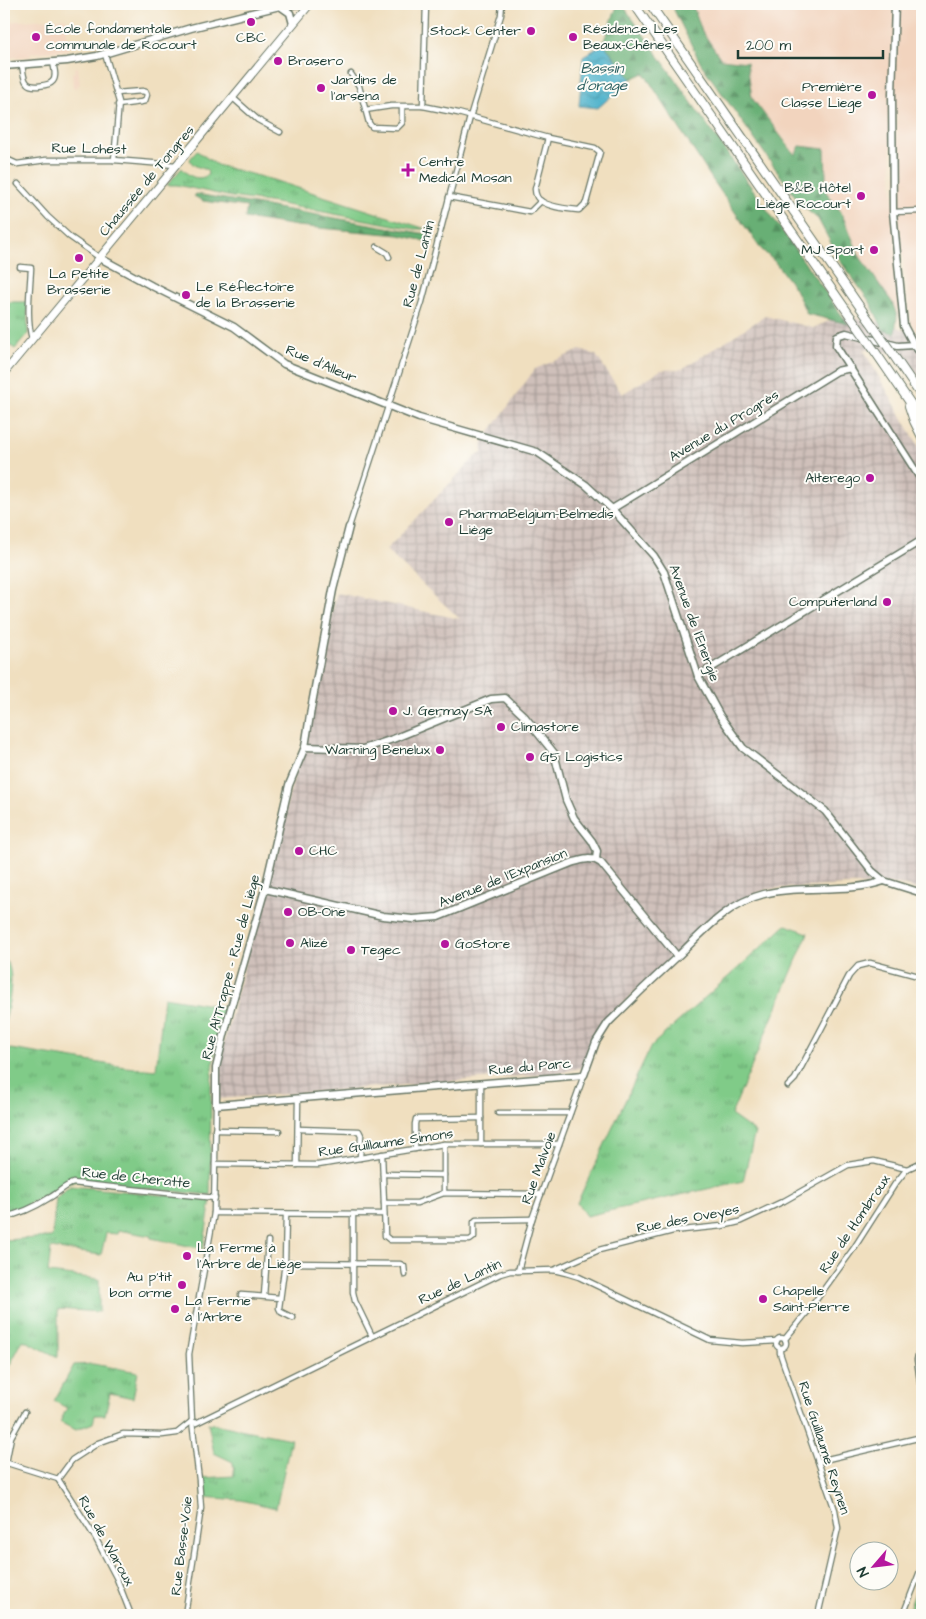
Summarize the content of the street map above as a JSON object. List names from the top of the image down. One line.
{"streets":{"main road":["Chaussée de Tongres"],"street":["Rue Lohest","Rue de Lantin","Rue d'Alleur","Avenue du Progrès","Avenue de l'Energie","Avenue de l'Expansion","Rue Al'Trappe - Rue de Liège","Rue du Parc","Rue Guillaume Simons","Rue Malvoie","Rue de Cheratte","Rue des Oveyes","Rue de Hombroux","Rue Guillaume Reynen","Rue de Waroux","Rue Basse-Voie"]},"crossings":[["Rue Lohest","Chaussée de Tongres"],["Chaussée de Tongres","Rue d'Alleur"],["Rue de Lantin","Rue d'Alleur"],["Rue de Lantin","Rue Al'Trappe - Rue de Liège"],["Rue de Lantin","Rue Malvoie"],["Rue de Lantin","Rue des Oveyes"],["Rue de Lantin","Rue de Hombroux"],["Rue de Lantin","Rue Guillaume Reynen"],["Rue de Lantin","Rue de Waroux"],["Rue de Lantin","Rue Basse-Voie"],["Rue d'Alleur","Avenue de l'Energie"],["Avenue du Progrès","Avenue de l'Energie"],["Avenue de l'Energie","Rue du Parc"],["Avenue de l'Expansion","Rue Al'Trappe - Rue de Liège"],["Rue Al'Trappe - Rue de Liège","Rue du Parc"],["Rue Al'Trappe - Rue de Liège","Rue Guillaume Simons"],["Rue Al'Trappe - Rue de Liège","Rue de Cheratte"],["Rue Al'Trappe - Rue de Liège","Rue Basse-Voie"],["Rue du Parc","Rue Malvoie"],["Rue Guillaume Simons","Rue Malvoie"],["Rue des Oveyes","Rue de Hombroux"],["Rue de Hombroux","Rue Guillaume Reynen"]],"water":["Bassin d'orage"],"places":{"other":["CBC","Stock Center","École fondamentale communale de Rocourt","Résidence Les Beaux-Chênes","Brasero","Jardins de l'arsena","Première Classe Liege","B&B Hôtel Liège Rocourt","MJ Sport","La Petite Brasserie","Le Réflectoire de la Brasserie","Alterego","PharmaBelgium-Belmedis Liège","Computerland","J. Germay SA","Climastore","Warning Benelux","G5 Logistics","CHC","OB-One","Alizé","GoStore","Tegec","La Ferme à l’Arbre de Liège","Au p'tit bon orme","Chapelle Saint-Pierre","La Ferme à l'Arbre"],"health":["Centre Medical Mosan"]},"scale_bar":"200 m","north":"bottom left"}
